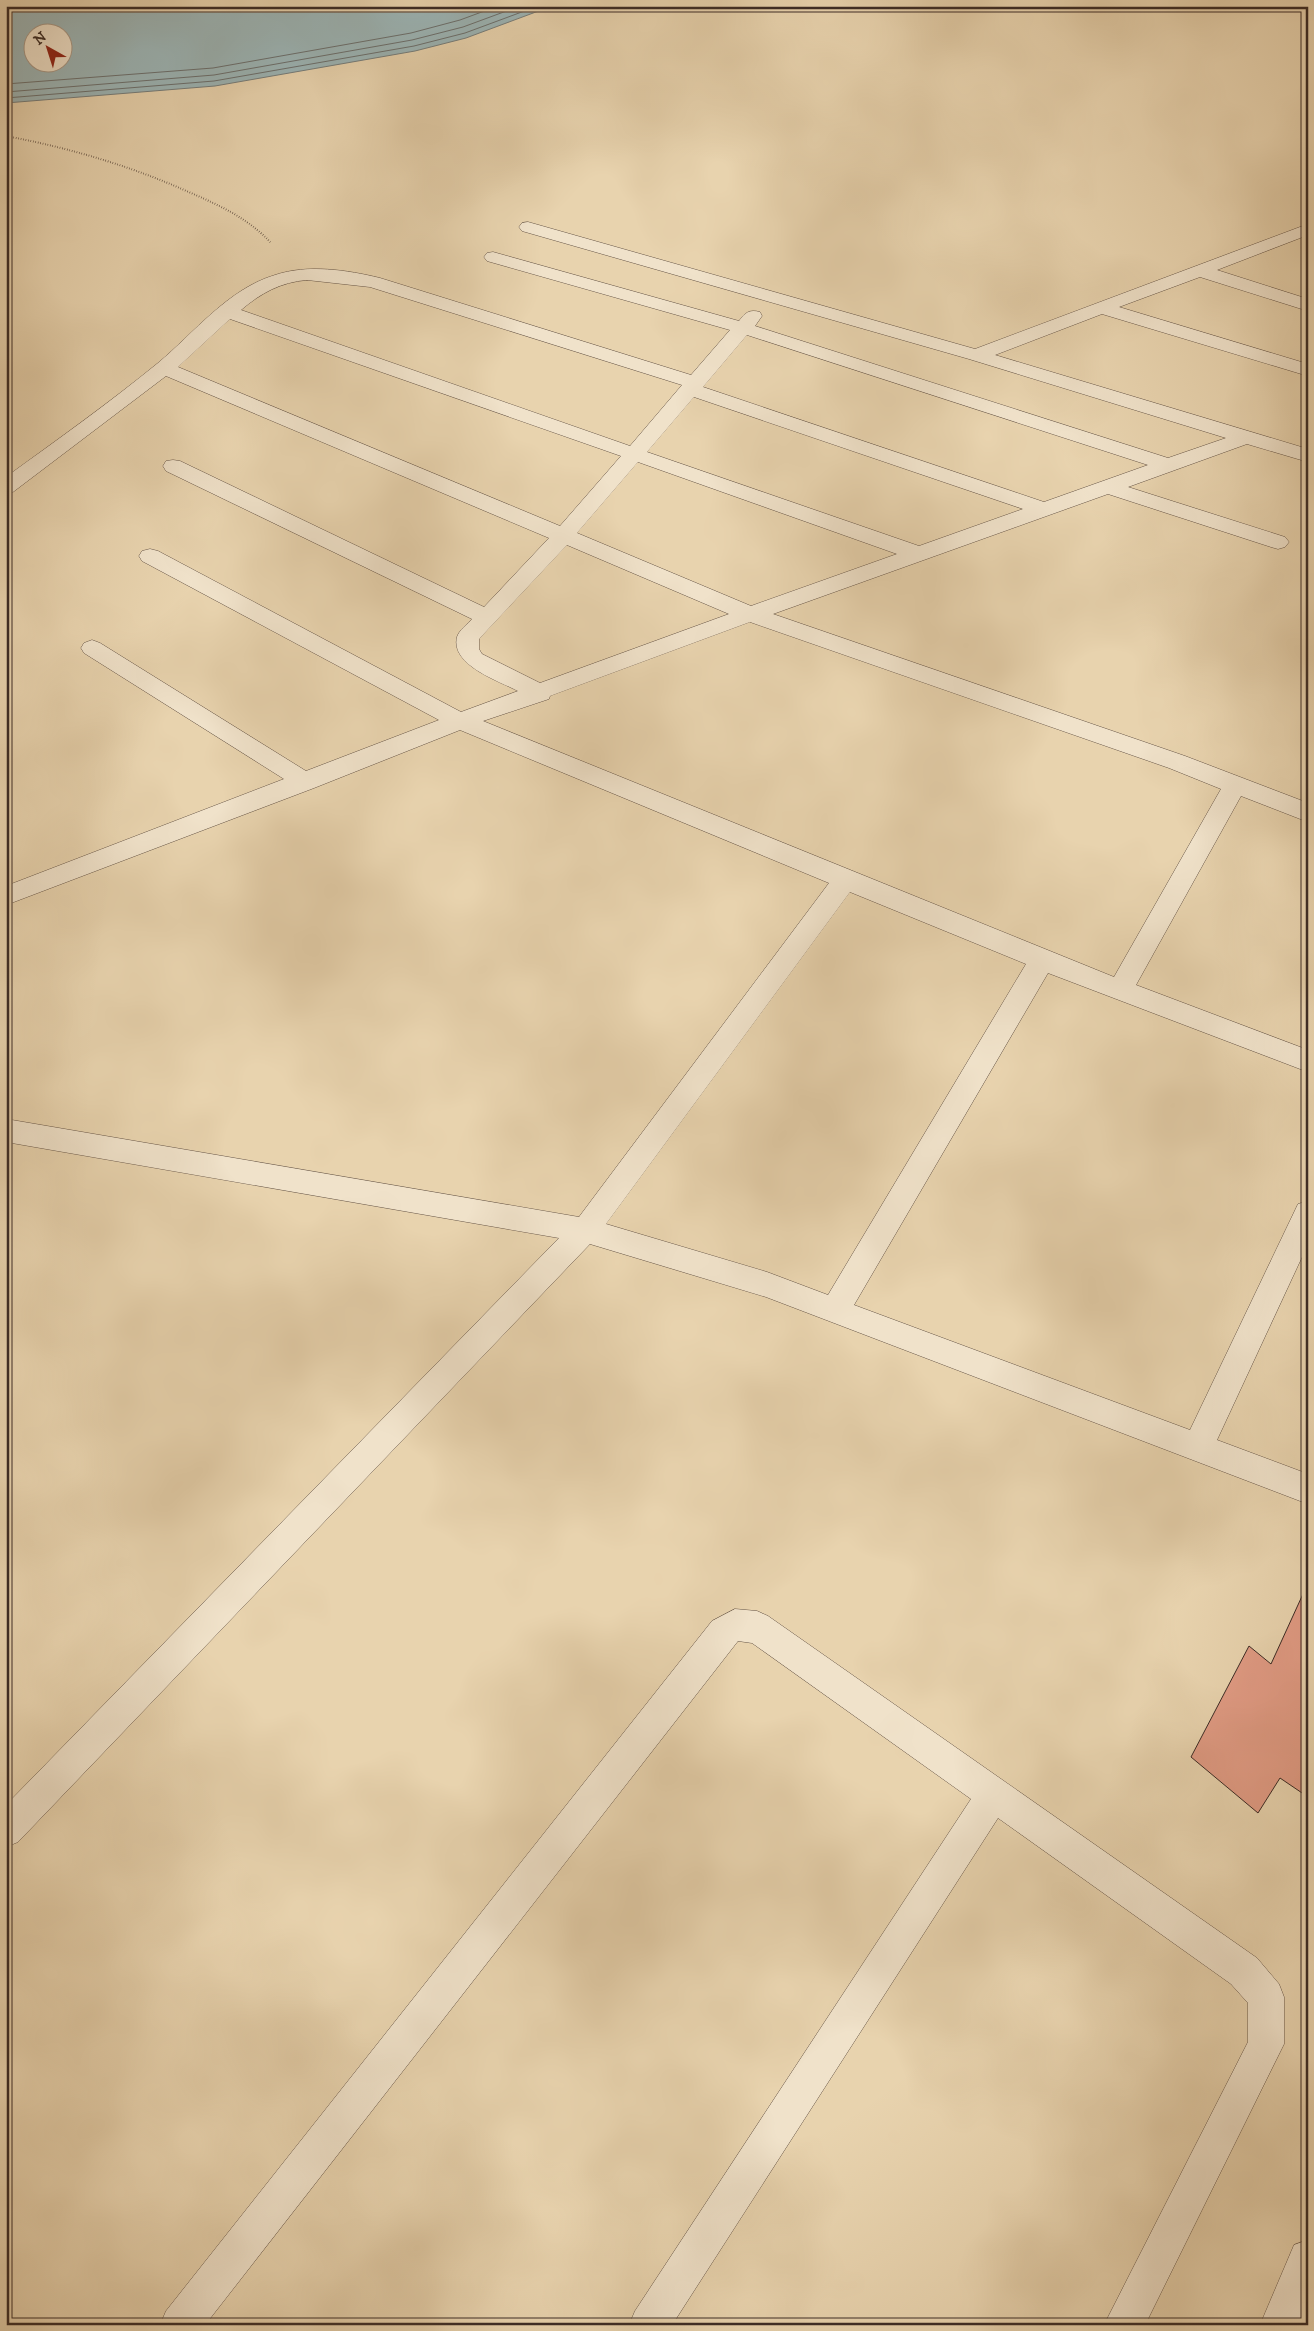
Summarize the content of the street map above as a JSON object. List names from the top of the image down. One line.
{"north":"top left"}
